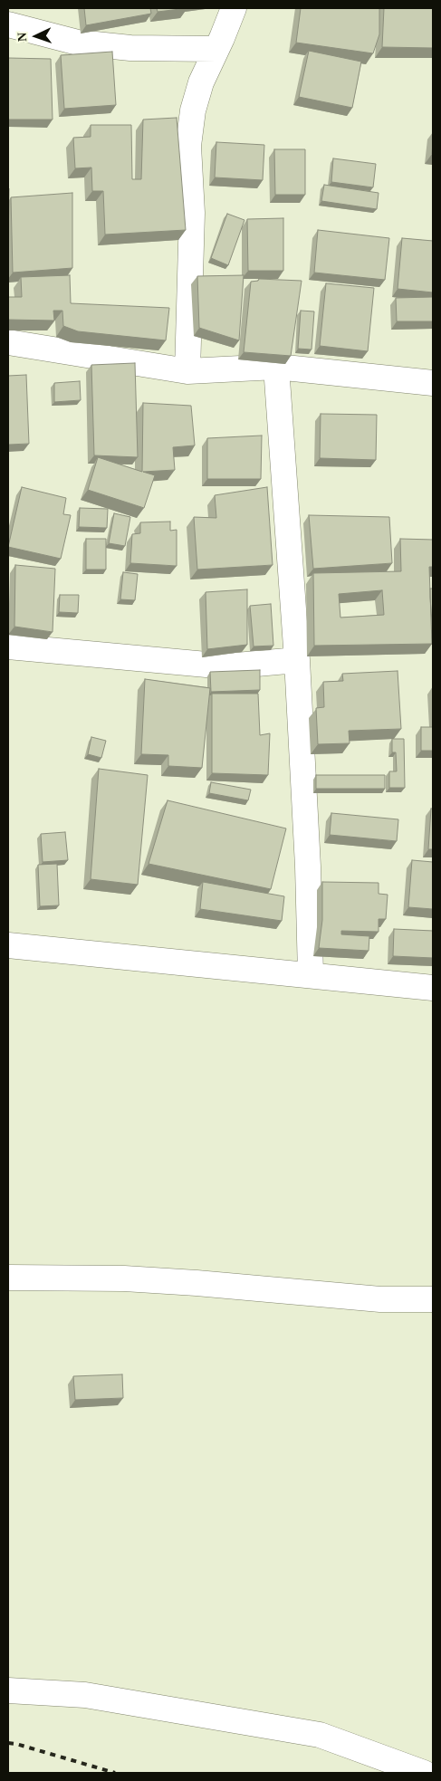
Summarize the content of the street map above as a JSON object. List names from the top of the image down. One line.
{"north":"left"}
